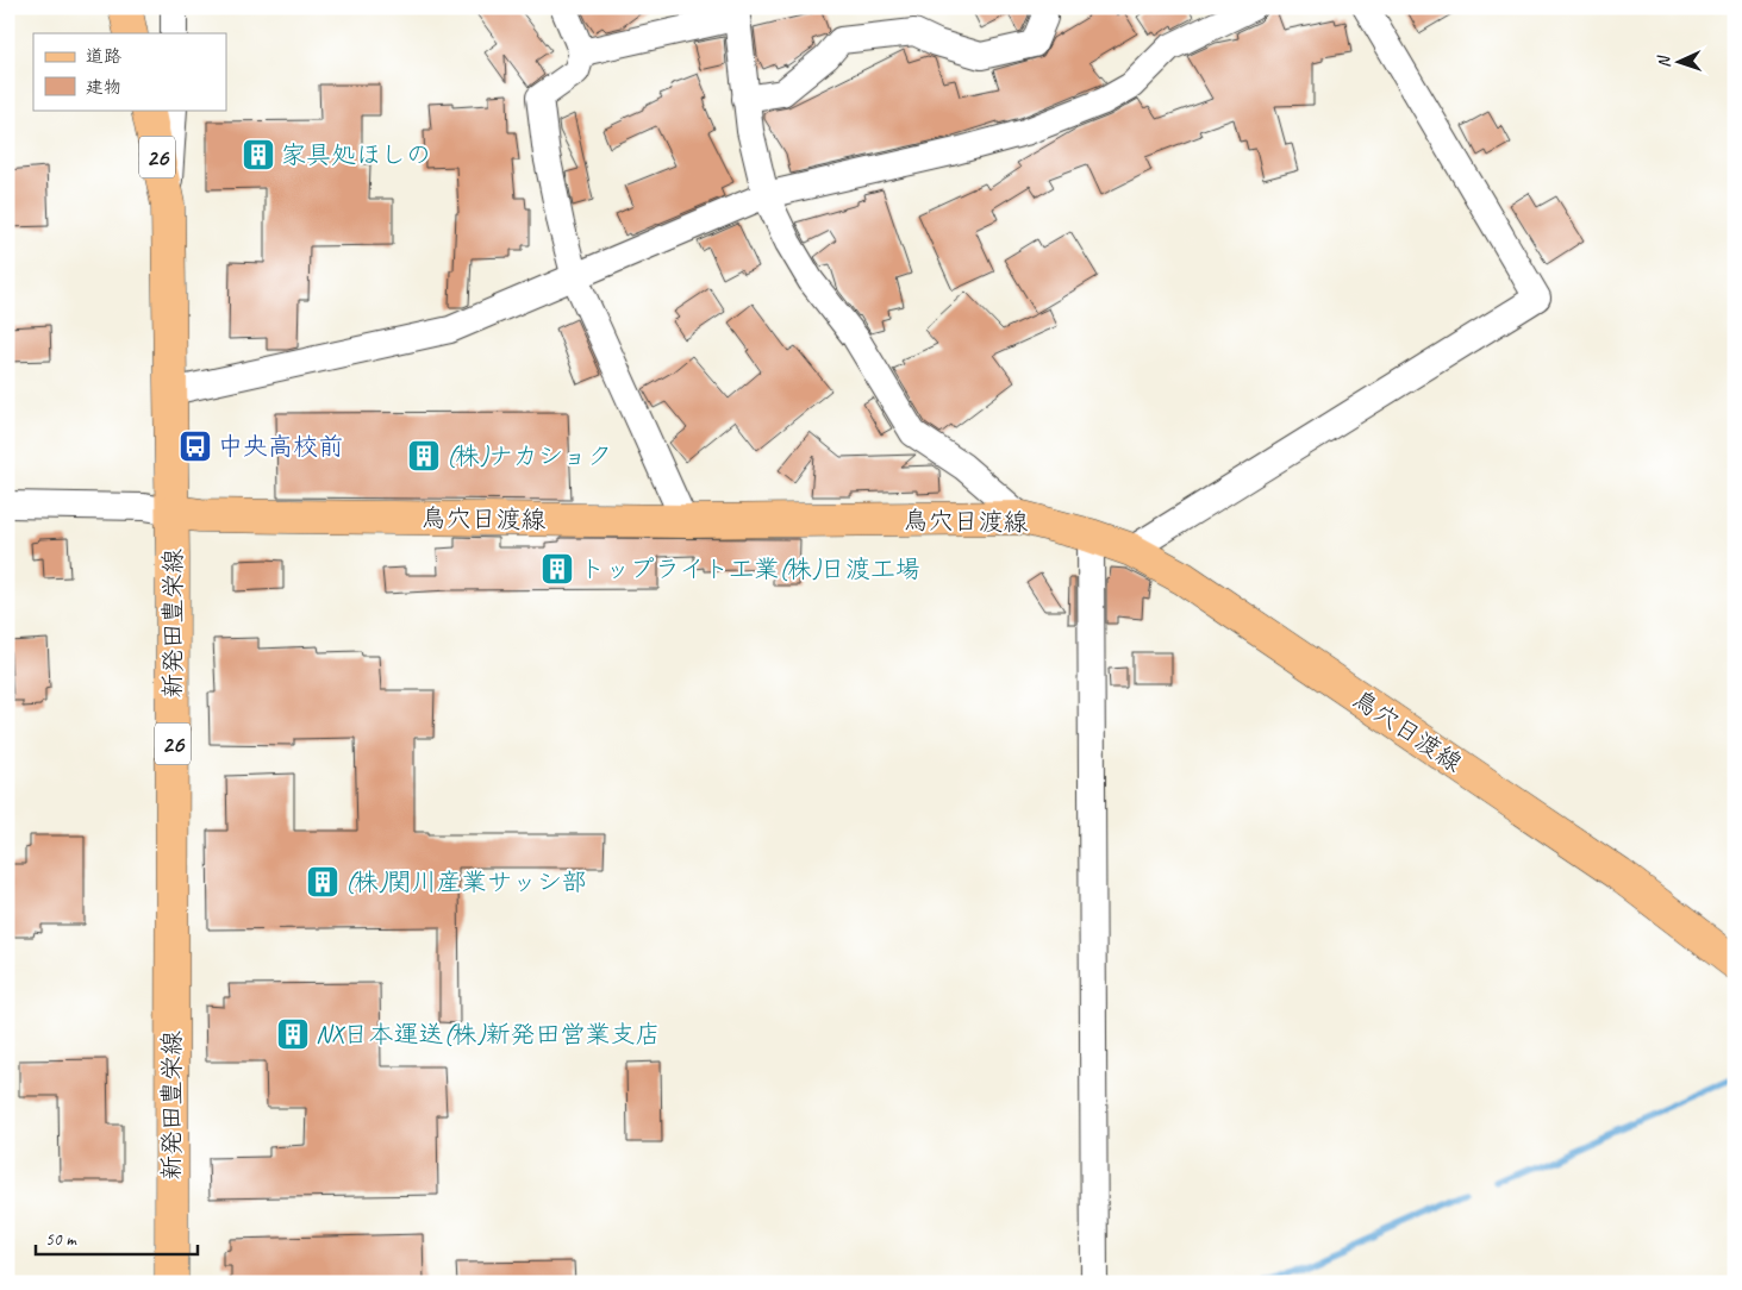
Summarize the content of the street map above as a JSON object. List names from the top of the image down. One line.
{"streets":{"main road":["26","鳥穴日渡線","新発田豊栄線"]},"crossings":[["鳥穴日渡線","新発田豊栄線"]],"places":{"building":["家具処ほしの","(株)ナカショク","トップライト工業(株)日渡工場","(株)関川産業サッシ部","NX日本運送(株)新発田営業支店"],"bus stop":["中央高校前"]},"legend":["道路","建物"],"scale_bar":"50 m","north":"left"}
